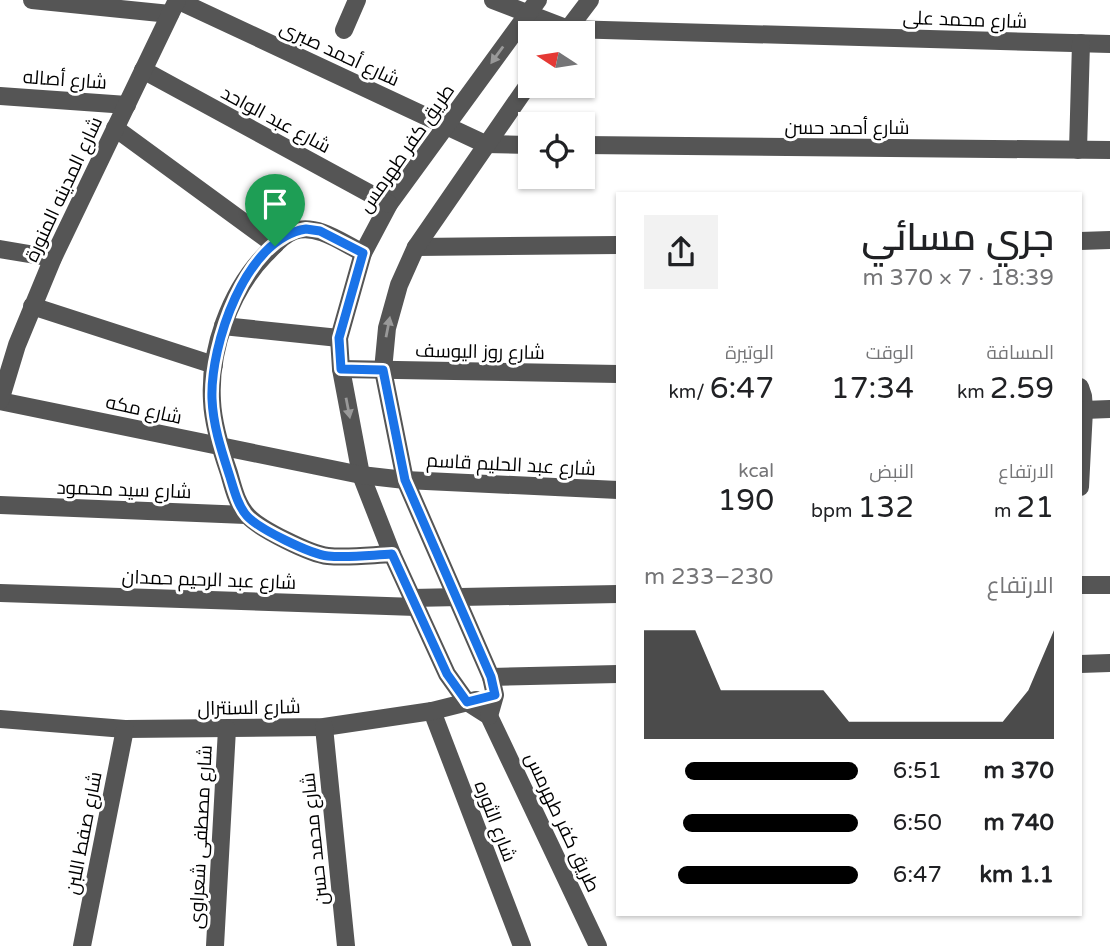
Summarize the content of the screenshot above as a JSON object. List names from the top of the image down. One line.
{"streets":{"street":["شارع محمد على","شارع أحمد صبرى","شارع أصاله","شارع عبد الواحد","شارع أحمد حسن","طريق كفر طهرمس","شارع المدينه المنورة","شارع روز اليوسف","شارع مكه","شارع عبد الحليم قاسم","شارع سيد محمود","شارع عبد الرحيم حمدان","شارع السنترال","شارع الثوره","شارع صفط اللبن","شارع مصطفى شعراوى","شارع محمد حسن"]},"crossings":[["شارع أحمد صبرى","طريق كفر طهرمس"],["شارع أحمد صبرى","شارع المدينه المنورة"],["شارع أصاله","شارع المدينه المنورة"],["شارع عبد الواحد","طريق كفر طهرمس"],["شارع عبد الواحد","شارع المدينه المنورة"],["طريق كفر طهرمس","شارع روز اليوسف"],["طريق كفر طهرمس","شارع مكه"],["طريق كفر طهرمس","شارع عبد الحليم قاسم"],["طريق كفر طهرمس","شارع عبد الرحيم حمدان"],["طريق كفر طهرمس","شارع السنترال"],["شارع المدينه المنورة","شارع مكه"],["شارع مكه","شارع عبد الحليم قاسم"],["شارع السنترال","شارع الثوره"],["شارع السنترال","شارع صفط اللبن"],["شارع السنترال","شارع مصطفى شعراوى"],["شارع السنترال","شارع محمد حسن"]],"north":"left","page":{"heading":["جري مسائي","18:39 · 7 × 370 m"],"stats":[["المسافة","2.59 km"],["الوقت","17:34"],["الوتيرة","6:47 /km"],["الارتفاع","21 m"],["النبض","132 bpm"],["kcal","190"]],"chart":["الارتفاع","230–233 m"],"list":[{"name":"370 m","note":"6:51"},{"name":"740 m","note":"6:50"},{"name":"1.1 km","note":"6:47"}]}}
